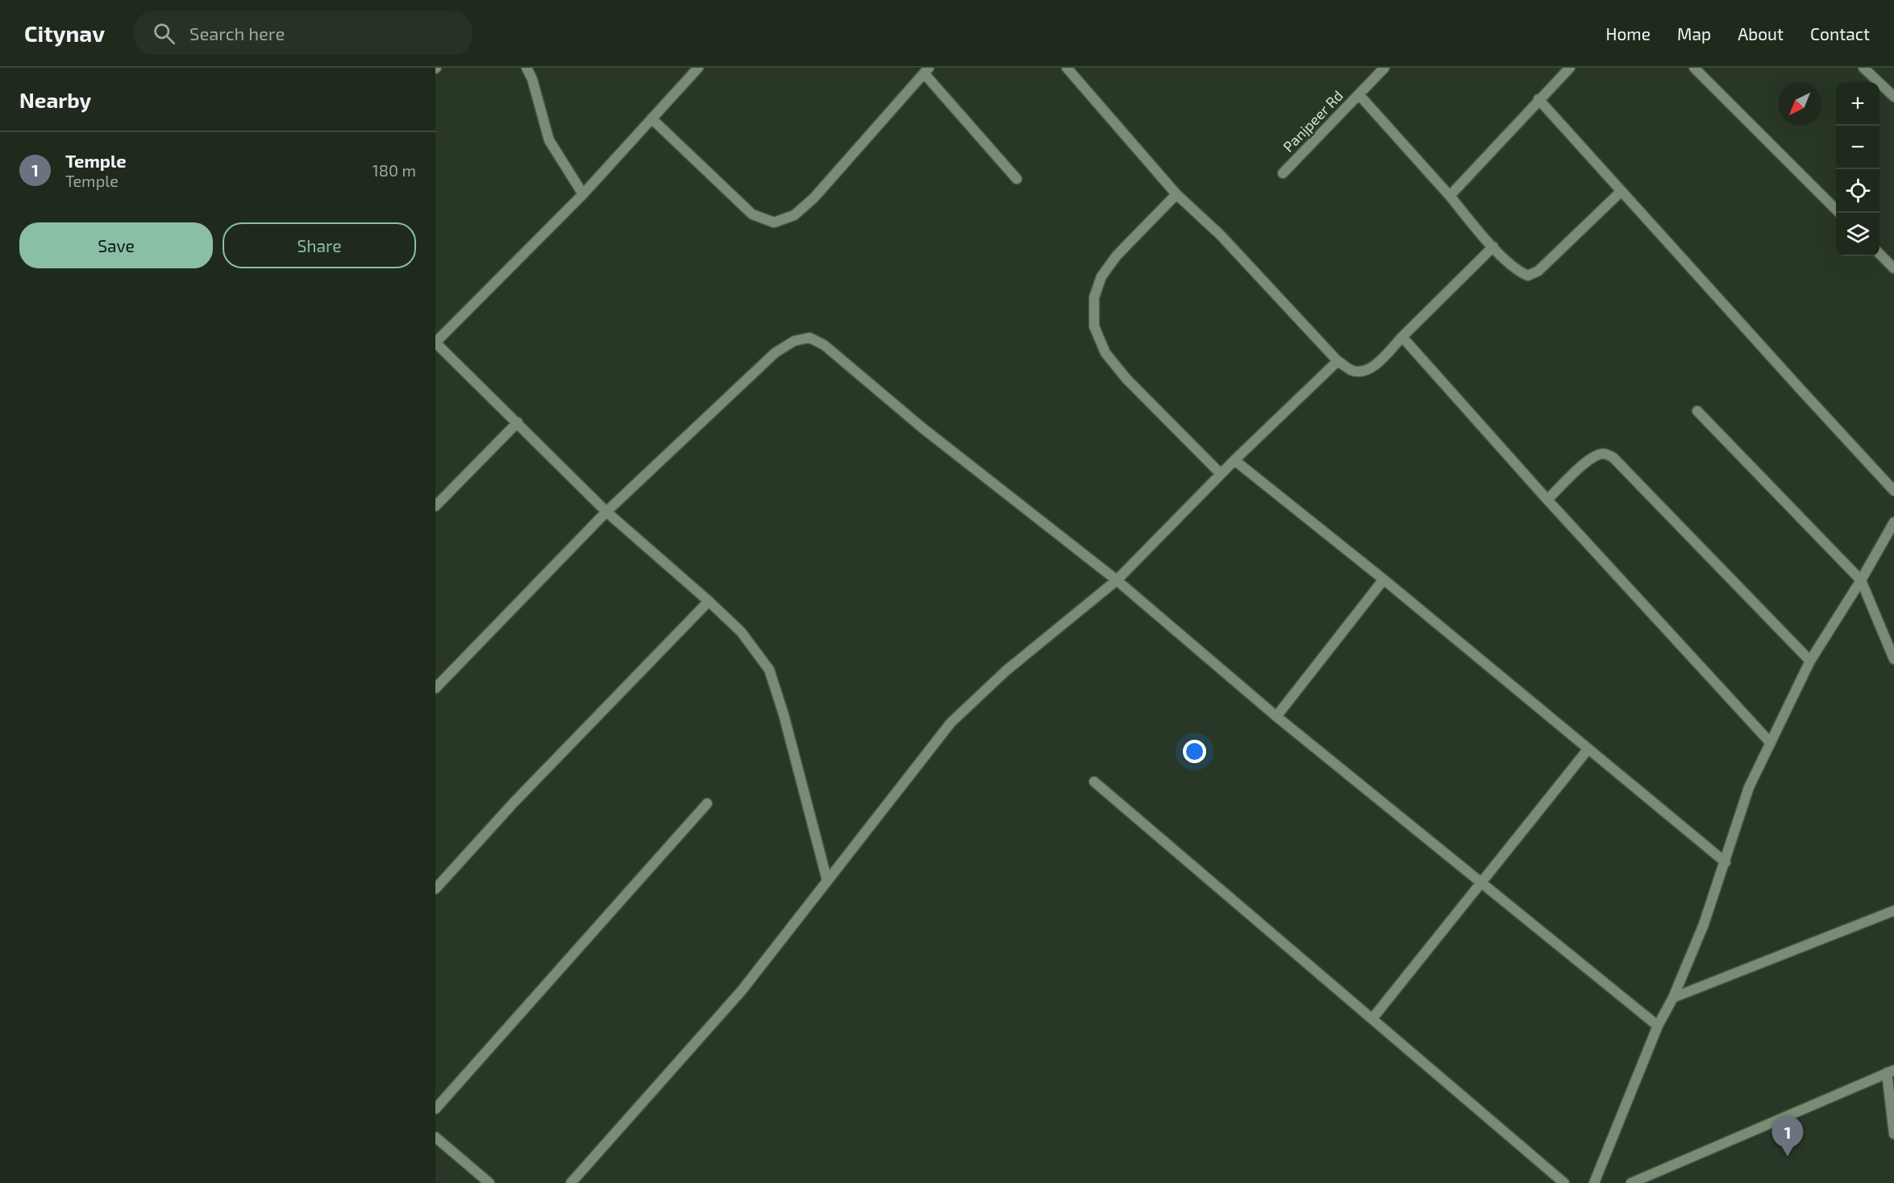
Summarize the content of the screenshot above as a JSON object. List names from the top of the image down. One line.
{"streets":{"street":["Panjpeer Rd"]},"north":"bottom left","page":{"header":"Citynav","search":"Search here","nav":["Home","Map","About","Contact"],"heading":"Nearby","map_buttons":["+","−"],"list":[{"mark":"1","name":"Temple","note":"Temple","value":"180 m"}],"buttons":["Save","Share"],"pins":"1"}}
